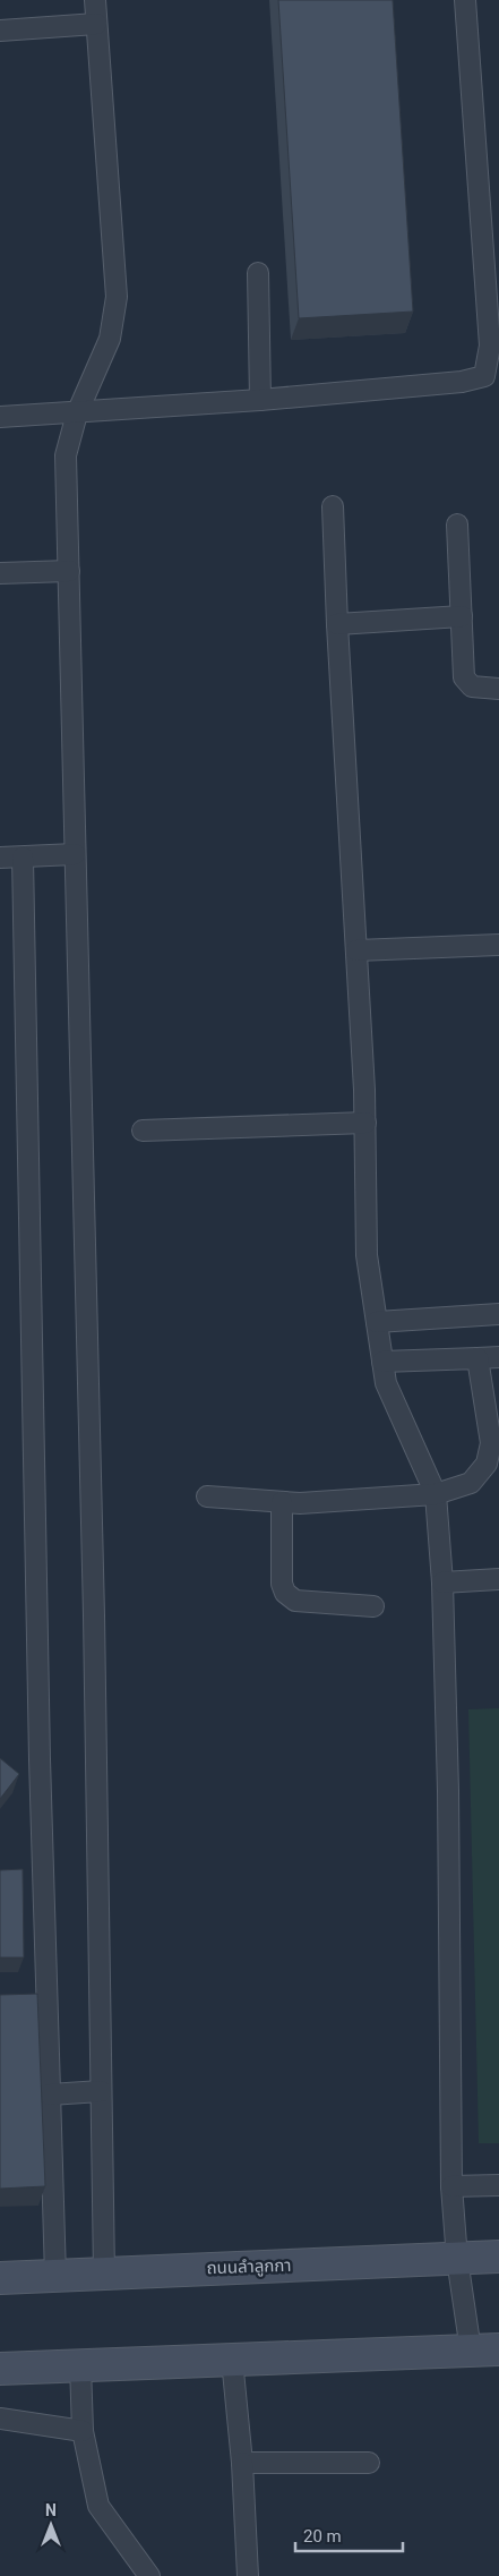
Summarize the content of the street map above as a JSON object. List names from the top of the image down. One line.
{"streets":{"main road":["ถนนลำลูกกา"]},"scale_bar":"20 m","north":"top"}
